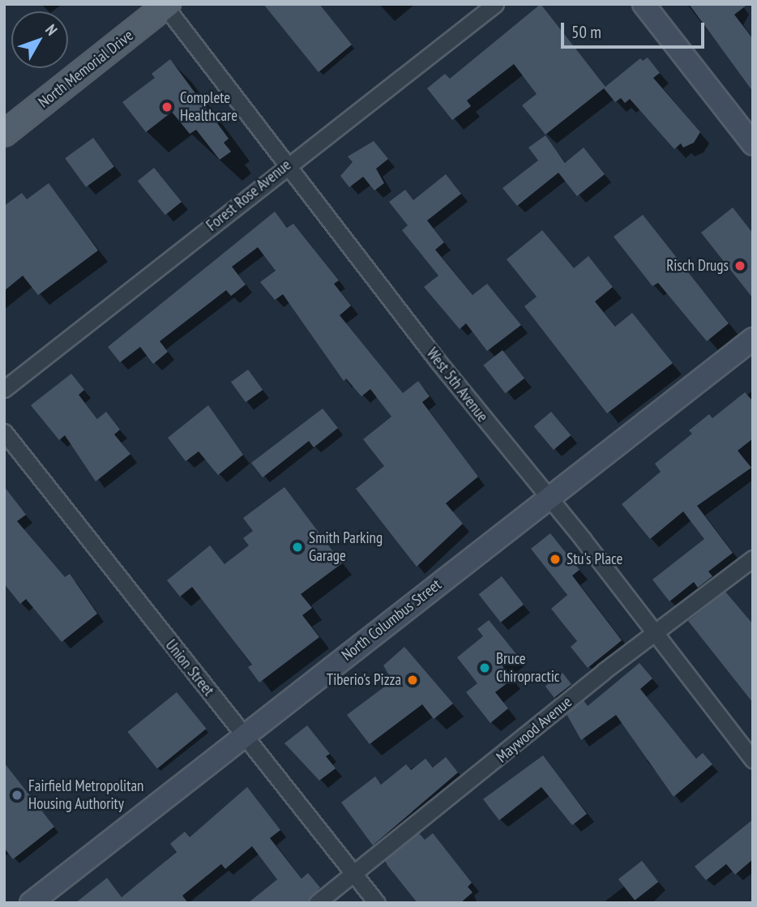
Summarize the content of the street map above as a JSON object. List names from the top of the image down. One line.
{"streets":{"main road":["North Memorial Drive","North Columbus Street"],"street":["Forest Rose Avenue","West 5th Avenue","Union Street","Maywood Avenue"]},"crossings":[["North Memorial Drive","West 5th Avenue"],["Forest Rose Avenue","West 5th Avenue"],["West 5th Avenue","North Columbus Street"],["West 5th Avenue","Maywood Avenue"],["North Columbus Street","Union Street"],["Union Street","Maywood Avenue"]],"places":["Complete Healthcare","Risch Drugs","Smith Parking Garage","Stu's Place","Bruce Chiropractic","Tiberio's Pizza","Fairfield Metropolitan Housing Authority"],"scale_bar":"50 m","north":"top right"}
